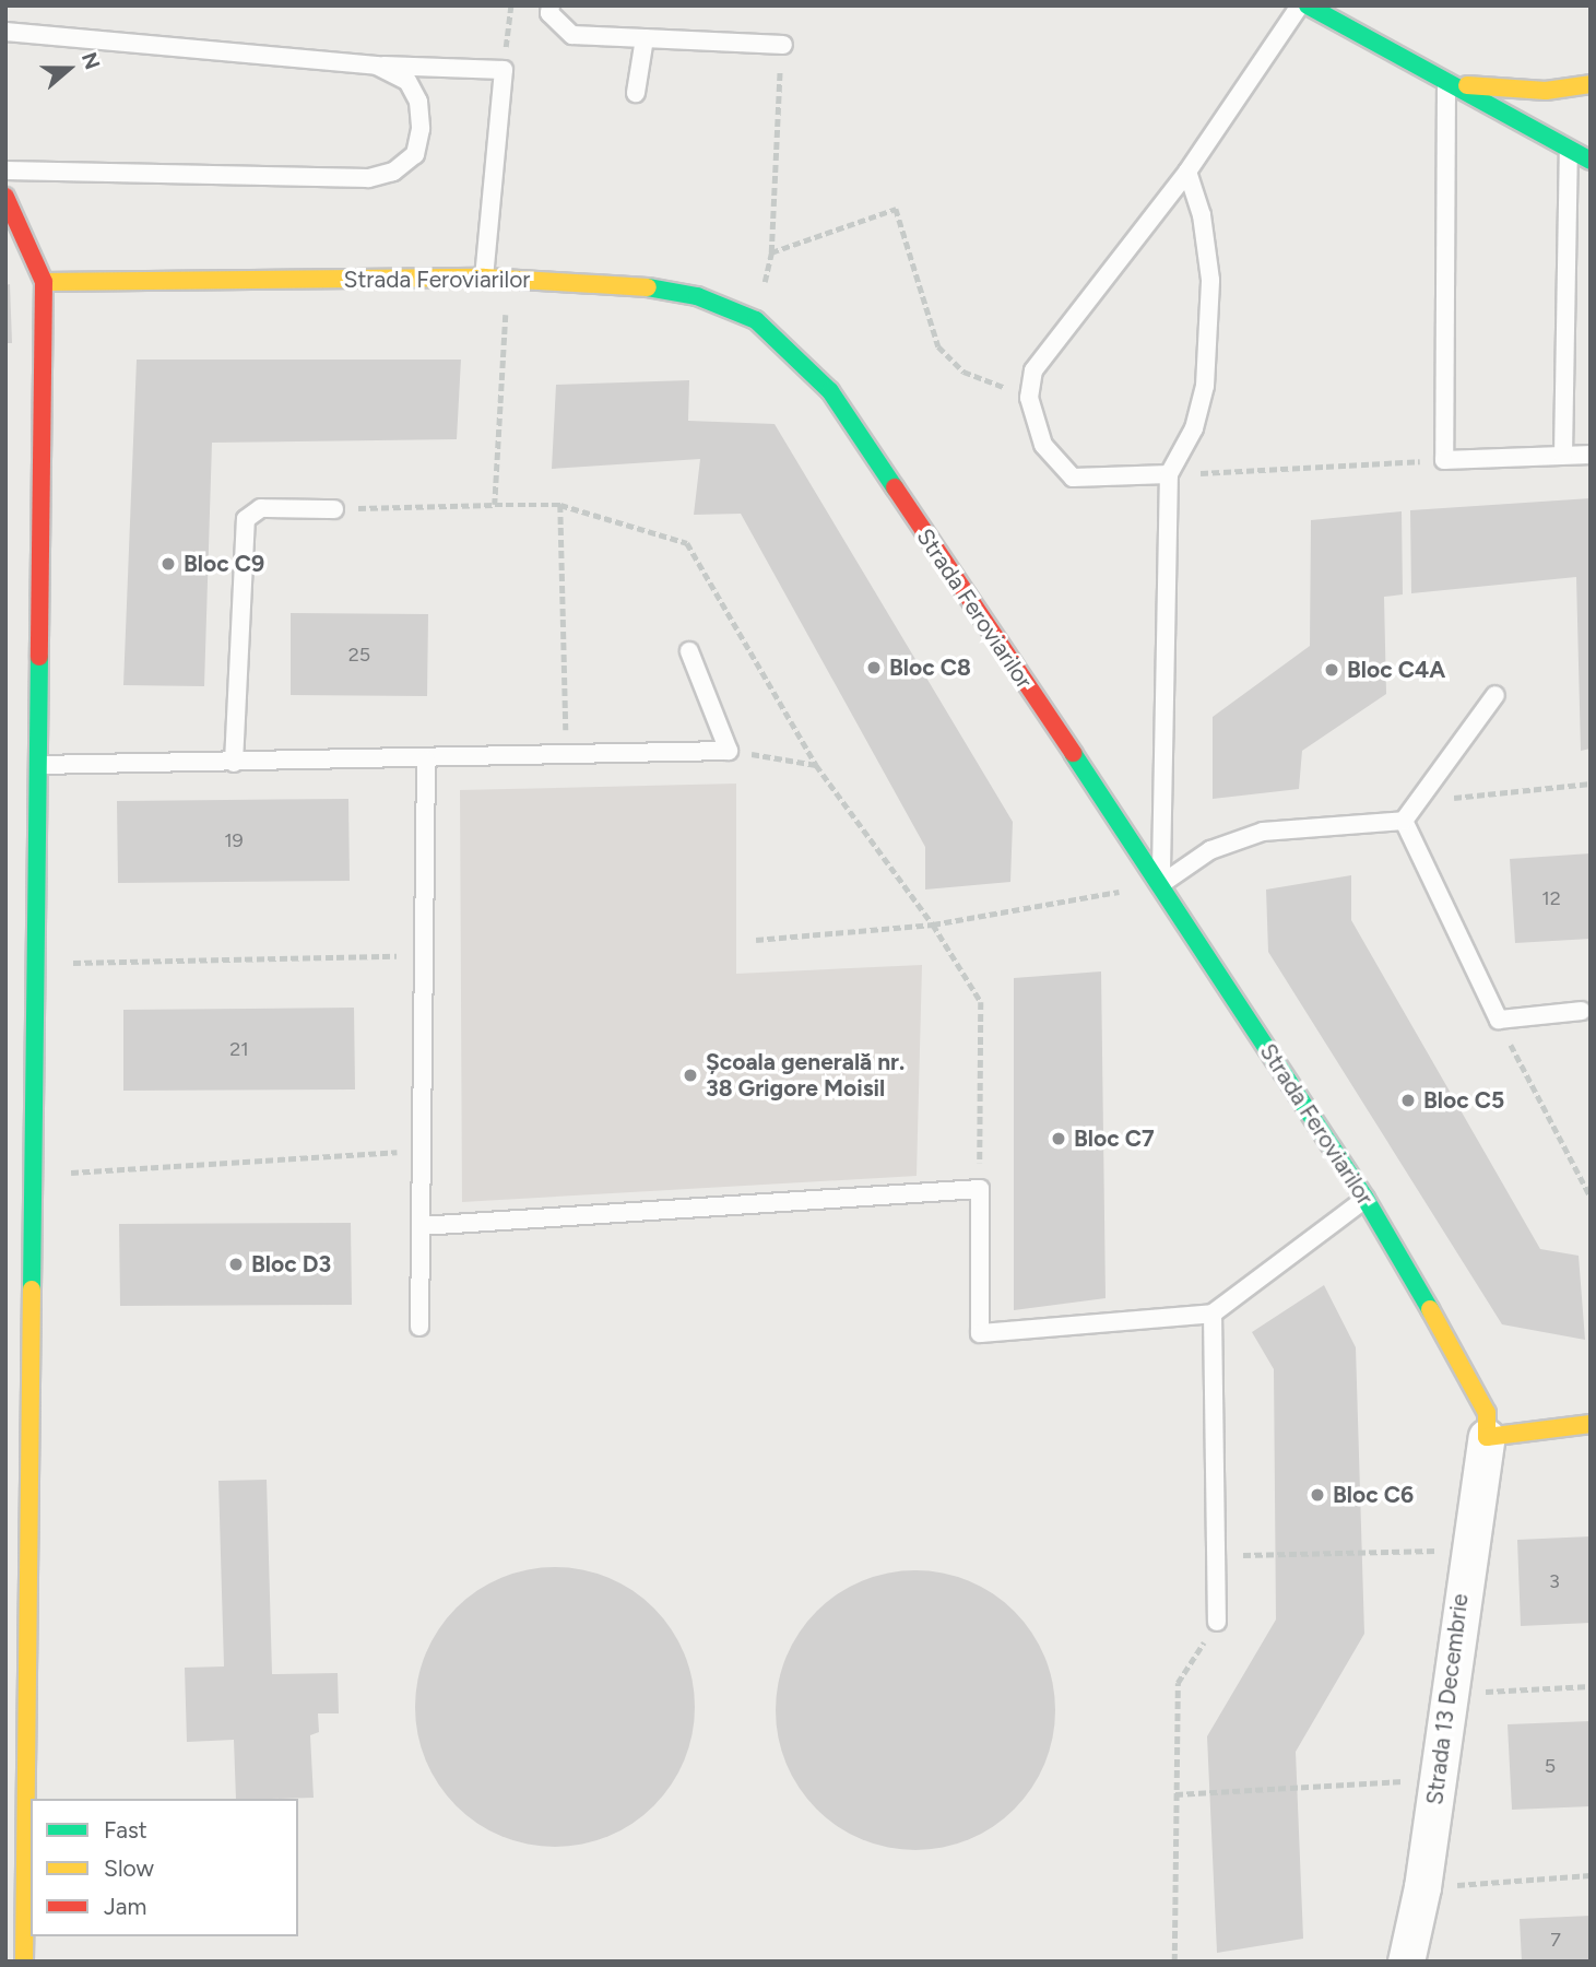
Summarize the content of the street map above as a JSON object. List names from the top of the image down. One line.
{"streets":{"street":["Strada Feroviarilor","Strada 13 Decembrie"]},"crossings":[["Strada Feroviarilor","Strada 13 Decembrie"]],"places":["Bloc C9","Bloc C8","Bloc C4A","Școala generală nr. 38 Grigore Moisil","Bloc C5","Bloc C7","Bloc D3","Bloc C6"],"house_numbers":["25","19","12","21","3","5","7"],"legend":["Fast","Slow","Jam"],"north":"right"}
